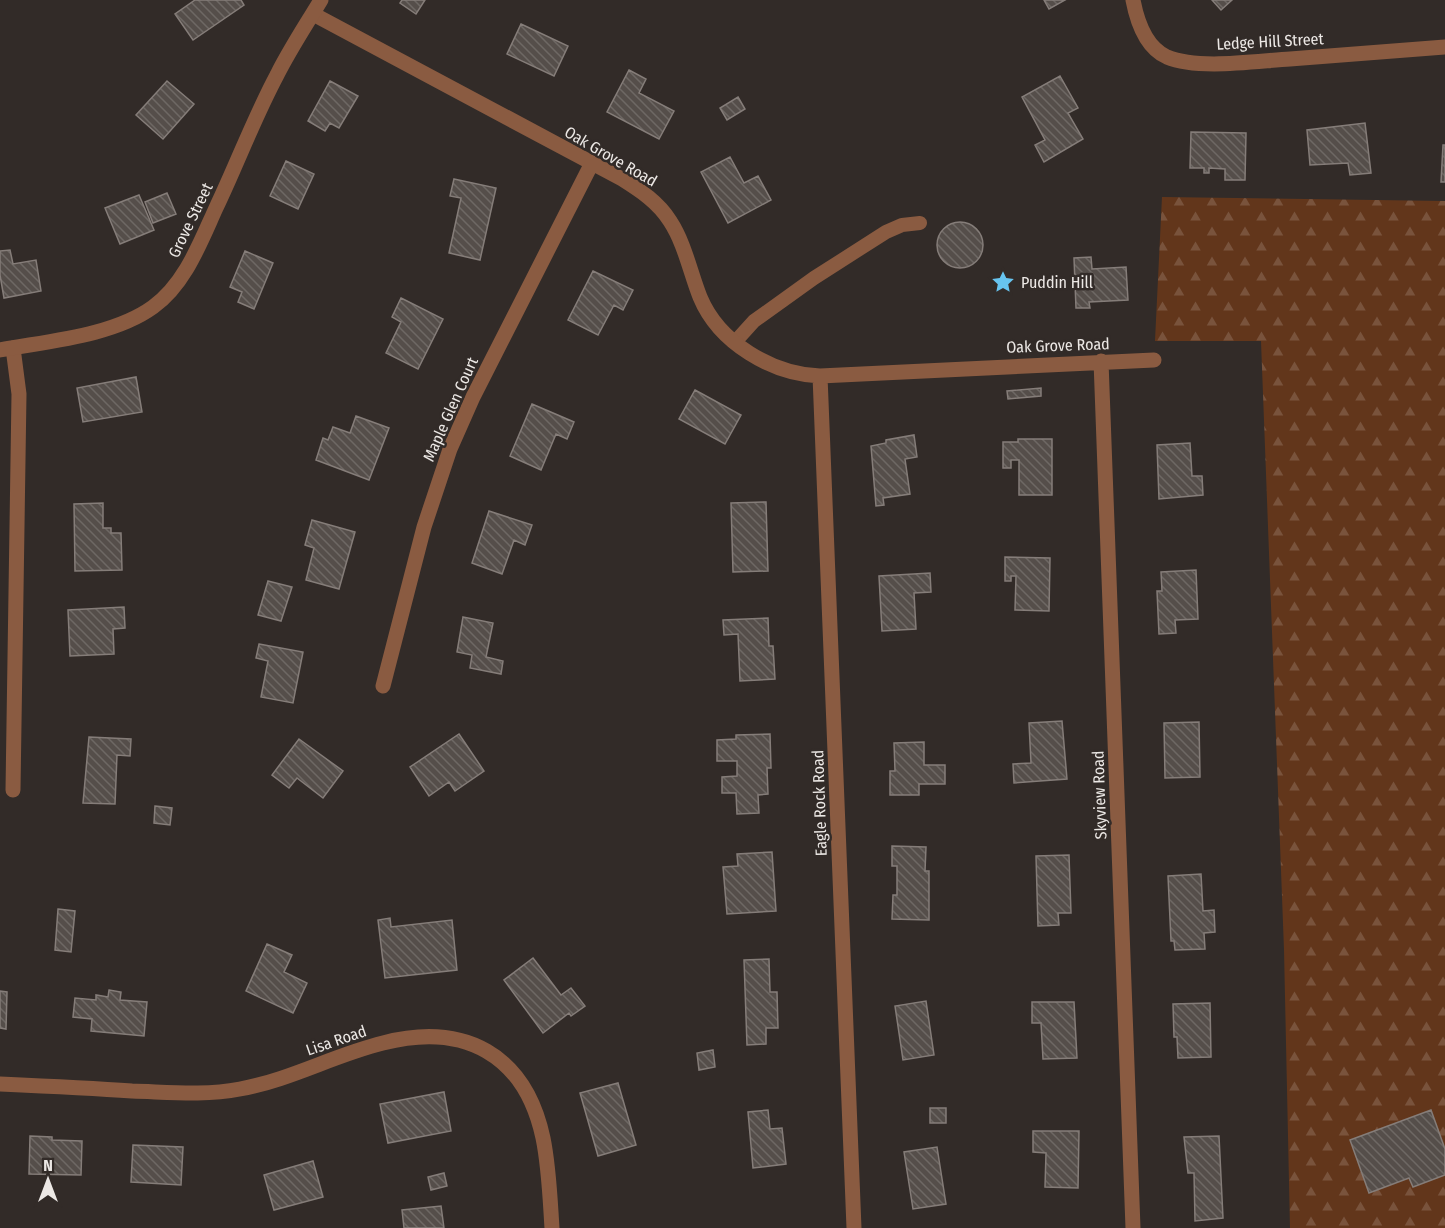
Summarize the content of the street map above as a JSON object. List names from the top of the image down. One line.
{"streets":{"street":["Ledge Hill Street","Oak Grove Road","Grove Street","Maple Glen Court","Skyview Road","Eagle Rock Road","Lisa Road"]},"crossings":[["Oak Grove Road","Grove Street"],["Oak Grove Road","Maple Glen Court"],["Oak Grove Road","Skyview Road"],["Oak Grove Road","Eagle Rock Road"]],"places":{"place":["Puddin Hill"]},"north":"top"}
